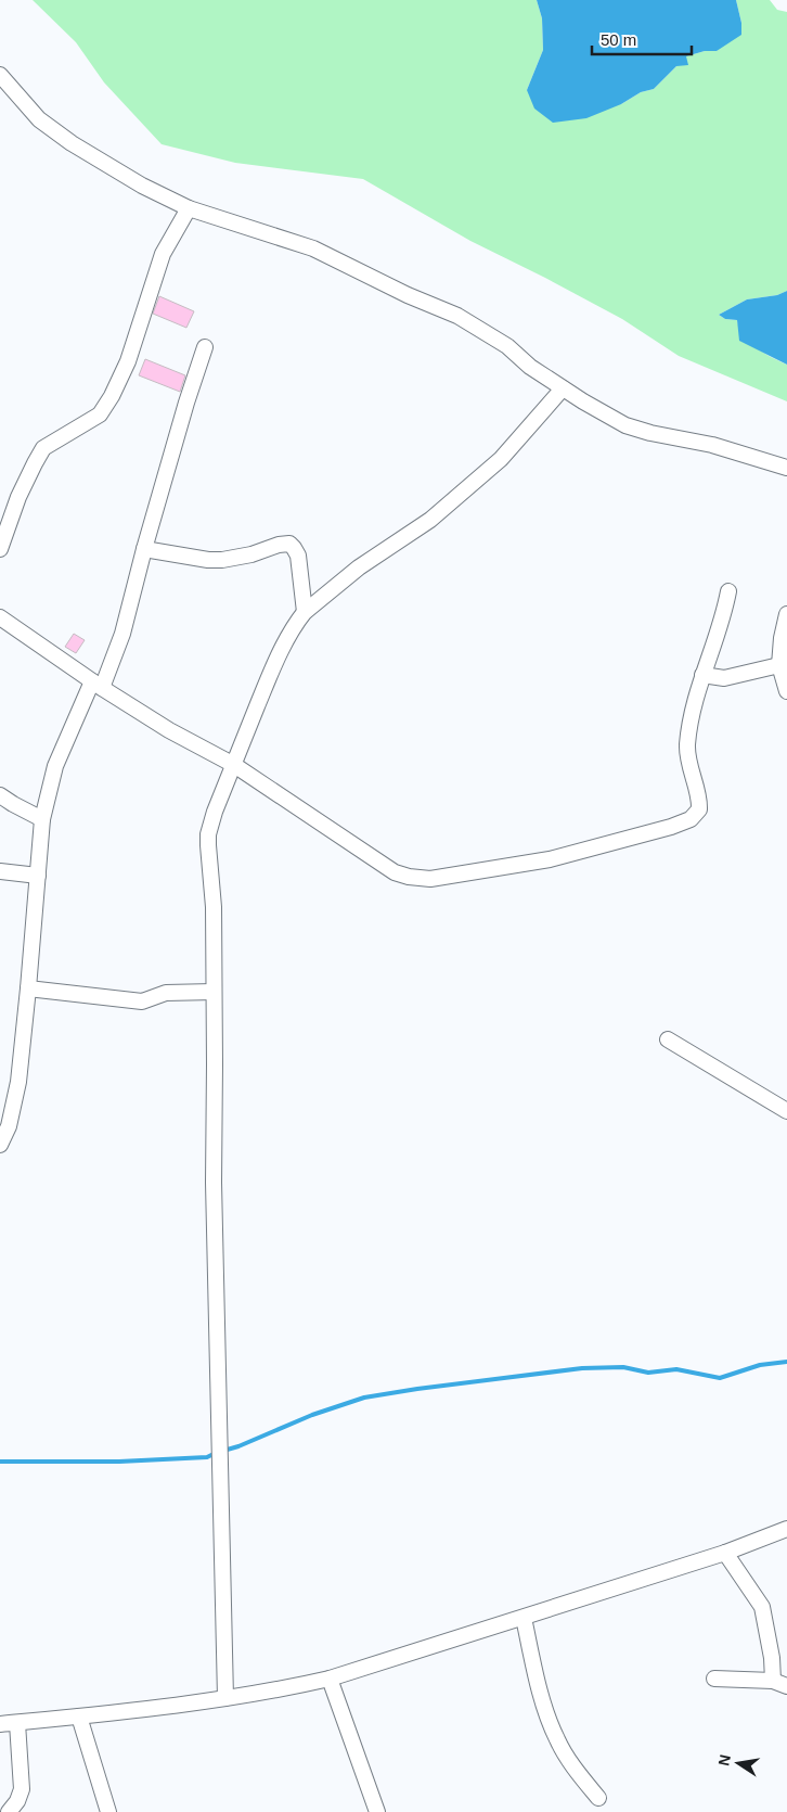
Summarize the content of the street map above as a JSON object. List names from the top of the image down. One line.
{"scale_bar":"50 m","north":"left"}
